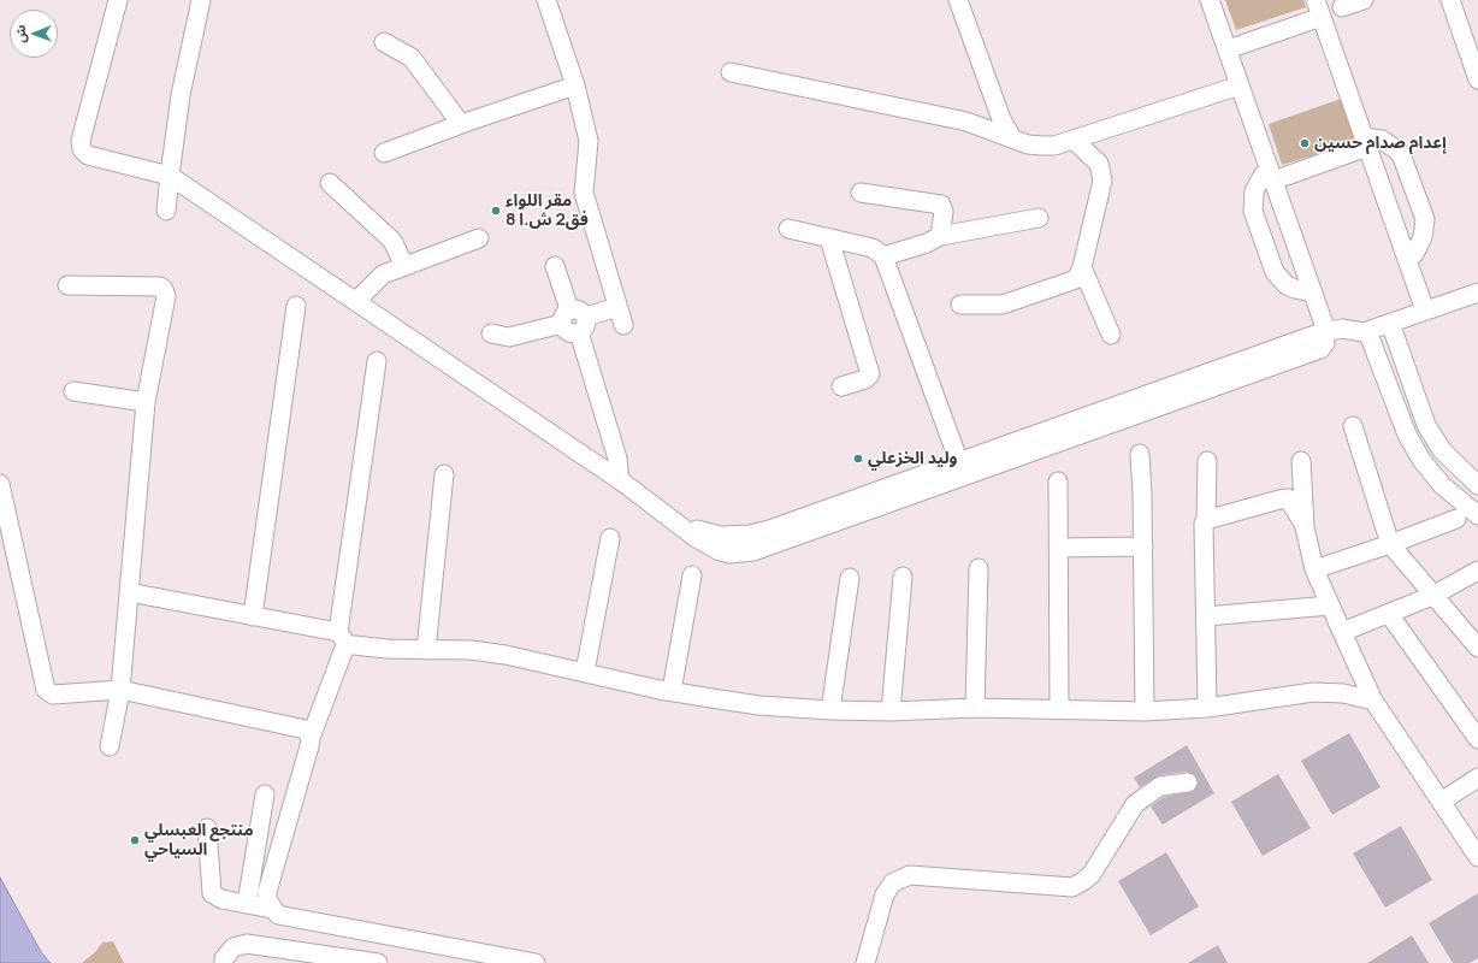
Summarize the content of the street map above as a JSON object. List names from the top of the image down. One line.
{"places":["إعدام صدام حسين","مقر اللواء 8 فق2 ش.ا","وليد الخزعلي","منتجع العبسلي السياحي"],"north":"left"}
